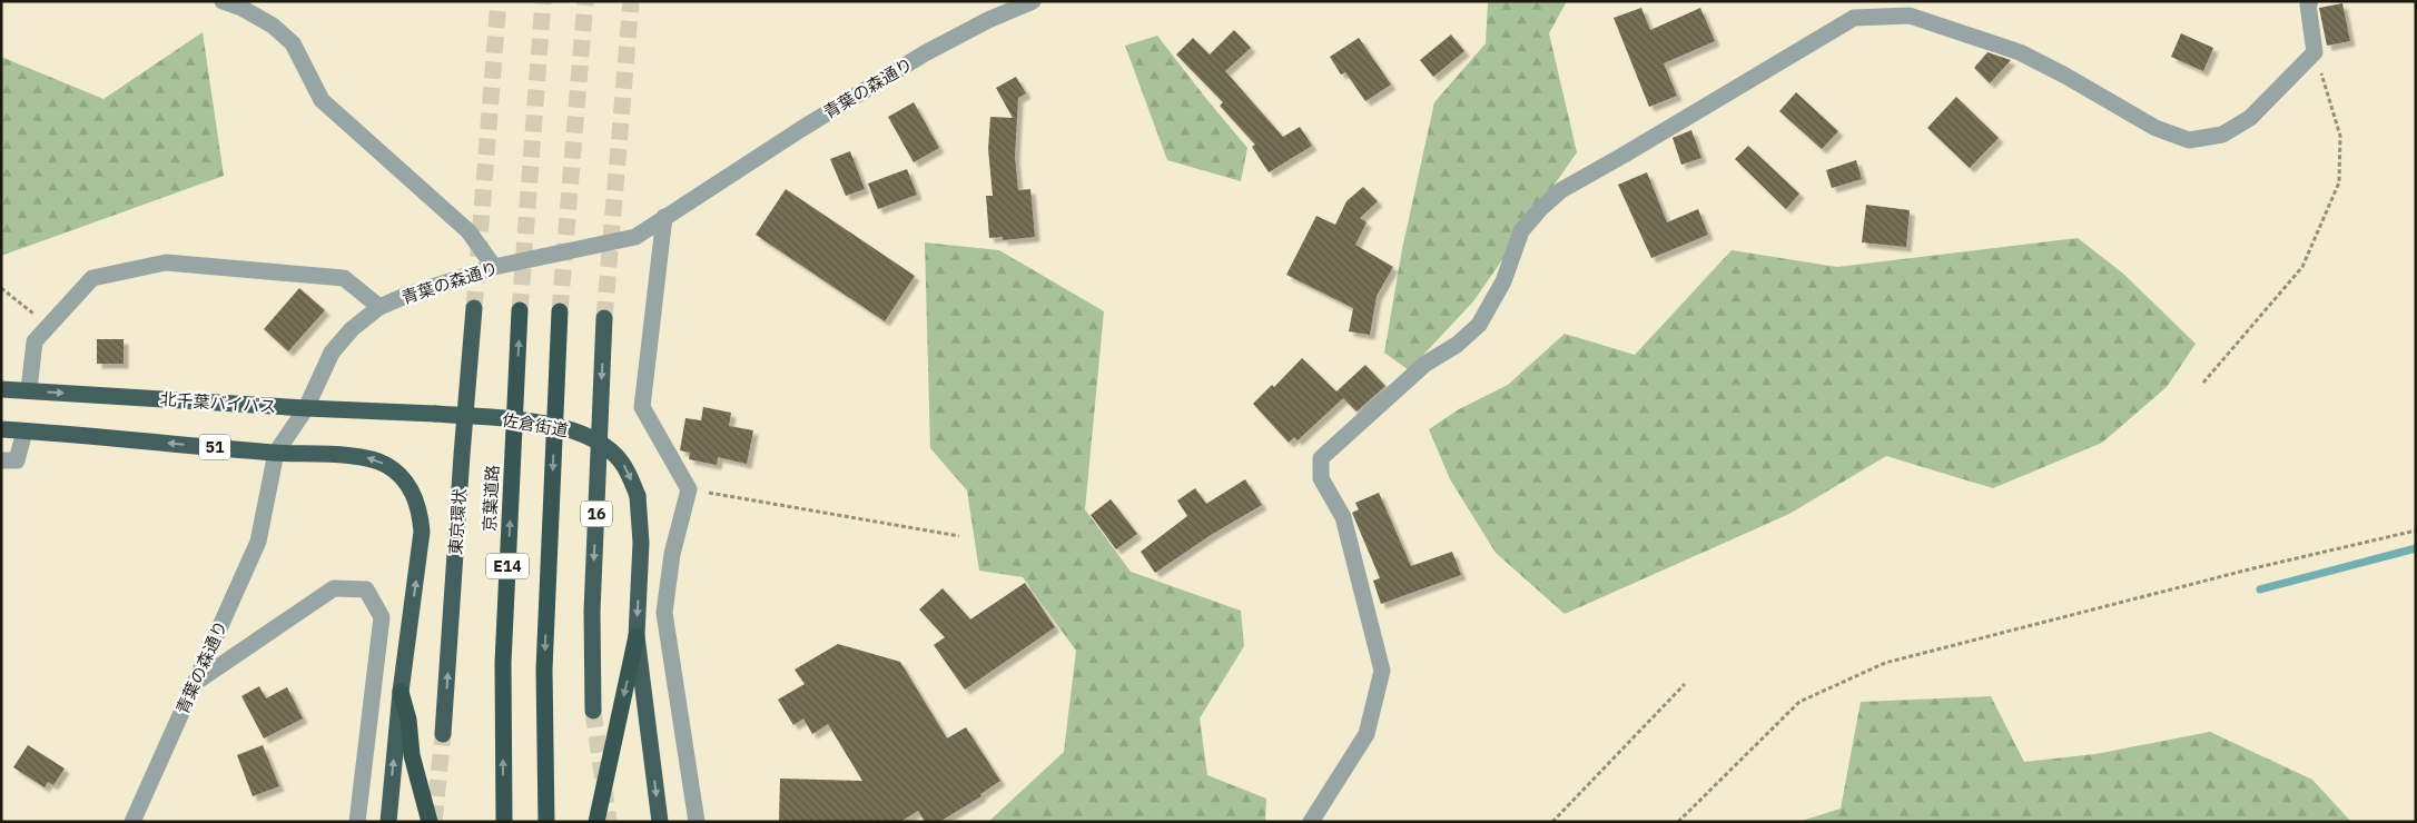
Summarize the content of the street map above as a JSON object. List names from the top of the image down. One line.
{"streets":{"highway":["北千葉バイパス","佐倉街道","51","京葉道路","16","東京環状","E14"],"street":["青葉の森通り"]},"crossings":[["青葉の森通り","北千葉バイパス"],["青葉の森通り","51"],["北千葉バイパス","佐倉街道"]]}
